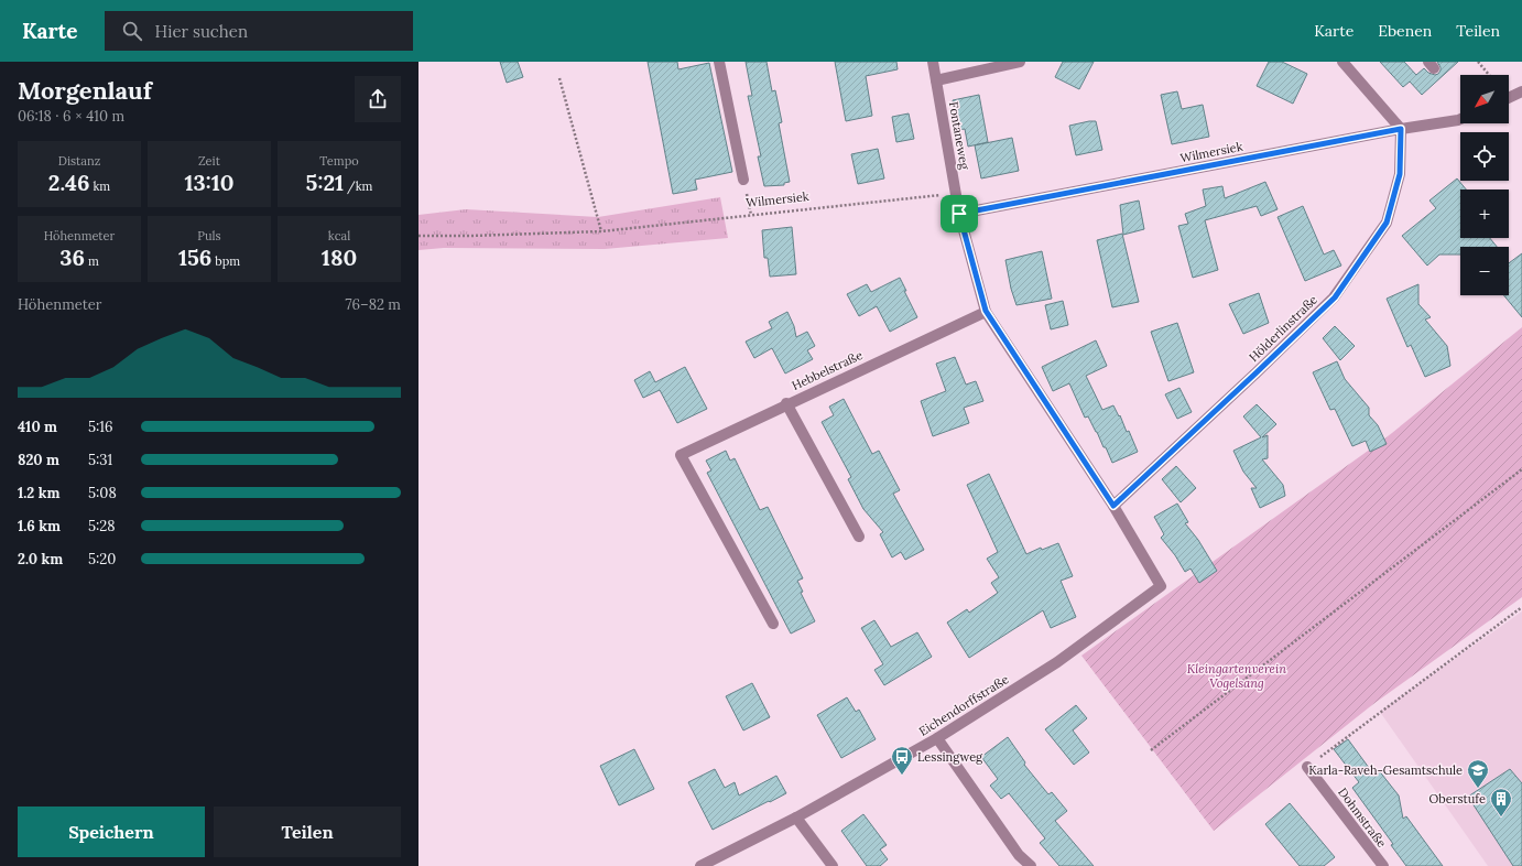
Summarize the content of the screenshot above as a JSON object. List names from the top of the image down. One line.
{"streets":{"street":["Fontaneweg","Wilmersiek","Hölderlinstraße","Hebbelstraße","Eichendorffstraße","Dohmstraße"]},"crossings":[["Fontaneweg","Wilmersiek"],["Wilmersiek","Hölderlinstraße"],["Hölderlinstraße","Eichendorffstraße"]],"parks":["Kleingartenverein Vogelsang"],"places":{"bus stop":["Lessingweg"],"school or university":["Karla-Raveh-Gesamtschule"],"building":["Oberstufe"]},"north":"bottom left","page":{"header":"Karte","search":"Hier suchen","nav":["Karte","Ebenen","Teilen"],"heading":["Morgenlauf","06:18 · 6 × 410 m"],"map_buttons":["+","−"],"stats":[["Distanz","2.46 km"],["Zeit","13:10"],["Tempo","5:21 /km"],["Höhenmeter","36 m"],["Puls","156 bpm"],["kcal","180"]],"chart":["Höhenmeter","76–82 m"],"list":[{"name":"410 m","note":"5:16"},{"name":"820 m","note":"5:31"},{"name":"1.2 km","note":"5:08"},{"name":"1.6 km","note":"5:28"},{"name":"2.0 km","note":"5:20"}],"buttons":["Speichern","Teilen"]}}
